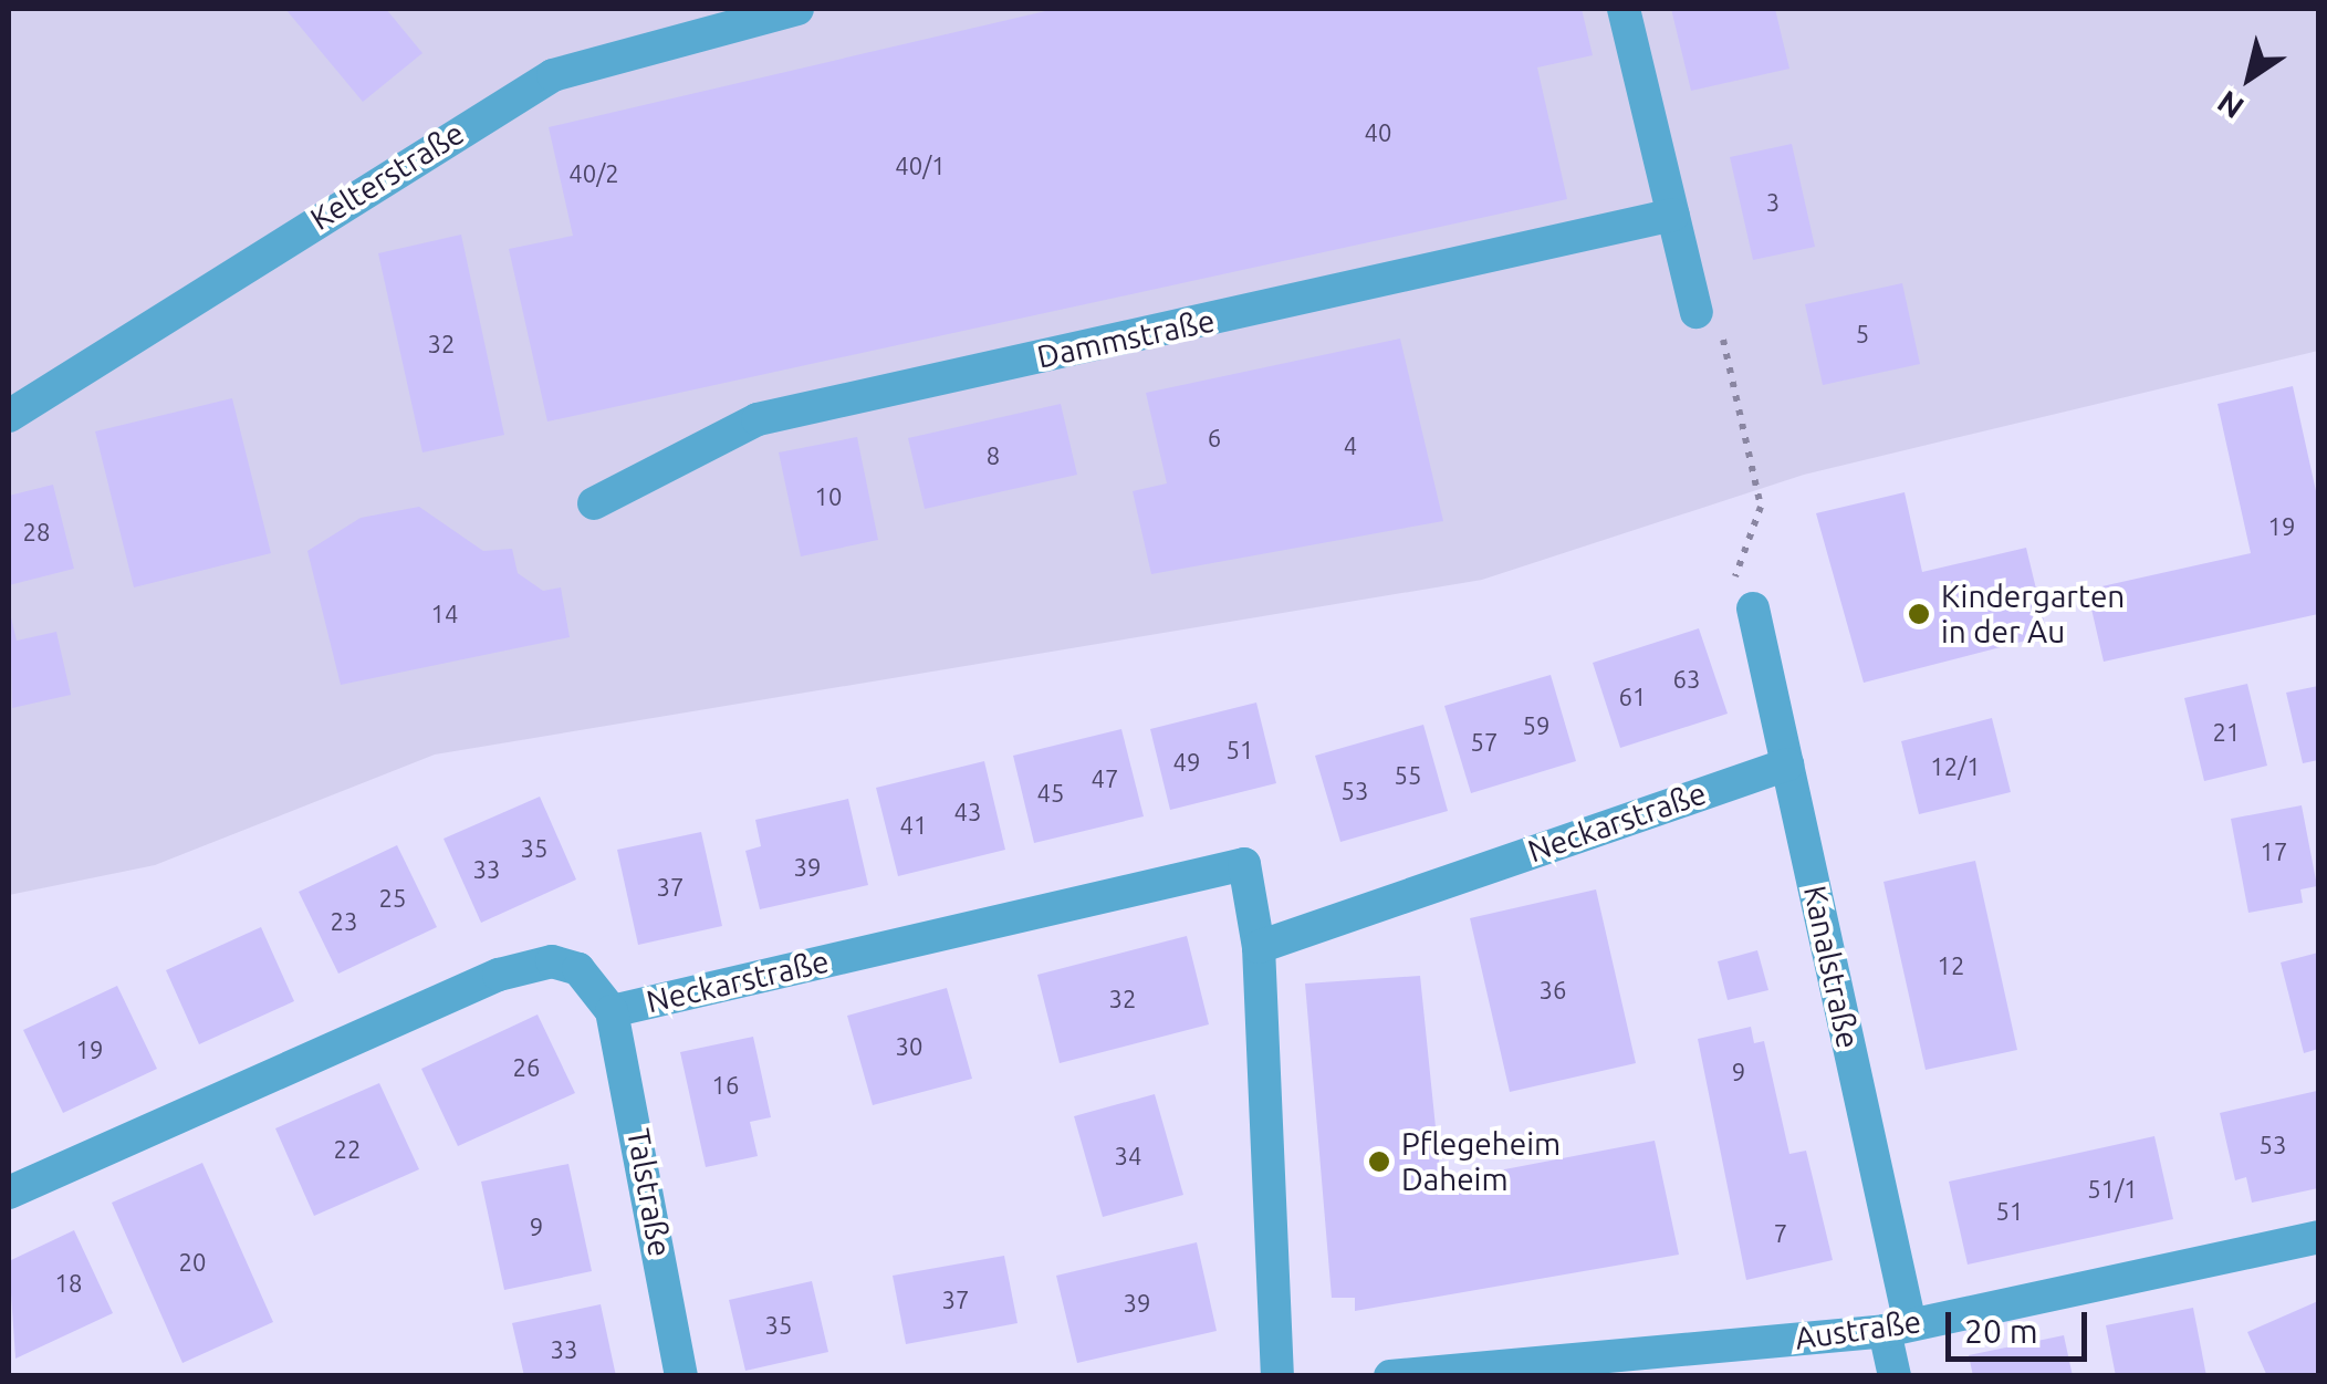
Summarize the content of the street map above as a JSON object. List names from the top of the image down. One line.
{"streets":{"street":["Kelterstraße","Dammstraße","Neckarstraße","Kanalstraße","Talstraße","Austraße"]},"crossings":[["Neckarstraße","Kanalstraße"],["Neckarstraße","Talstraße"],["Kanalstraße","Austraße"]],"places":["Kindergarten in der Au","Pflegeheim Daheim"],"house_numbers":["40","40/1","40/2","3","5","32","6","4","8","10","19","28","14","63","61","59","21","57","51","49","12/1","55","47","53","45","43","41","35","17","39","33","37","25","23","12","36","32","30","19","26","9","16","53","22","34","51/1","51","9","7","20","18","37","39","35","33"],"scale_bar":"20 m","north":"bottom left"}
